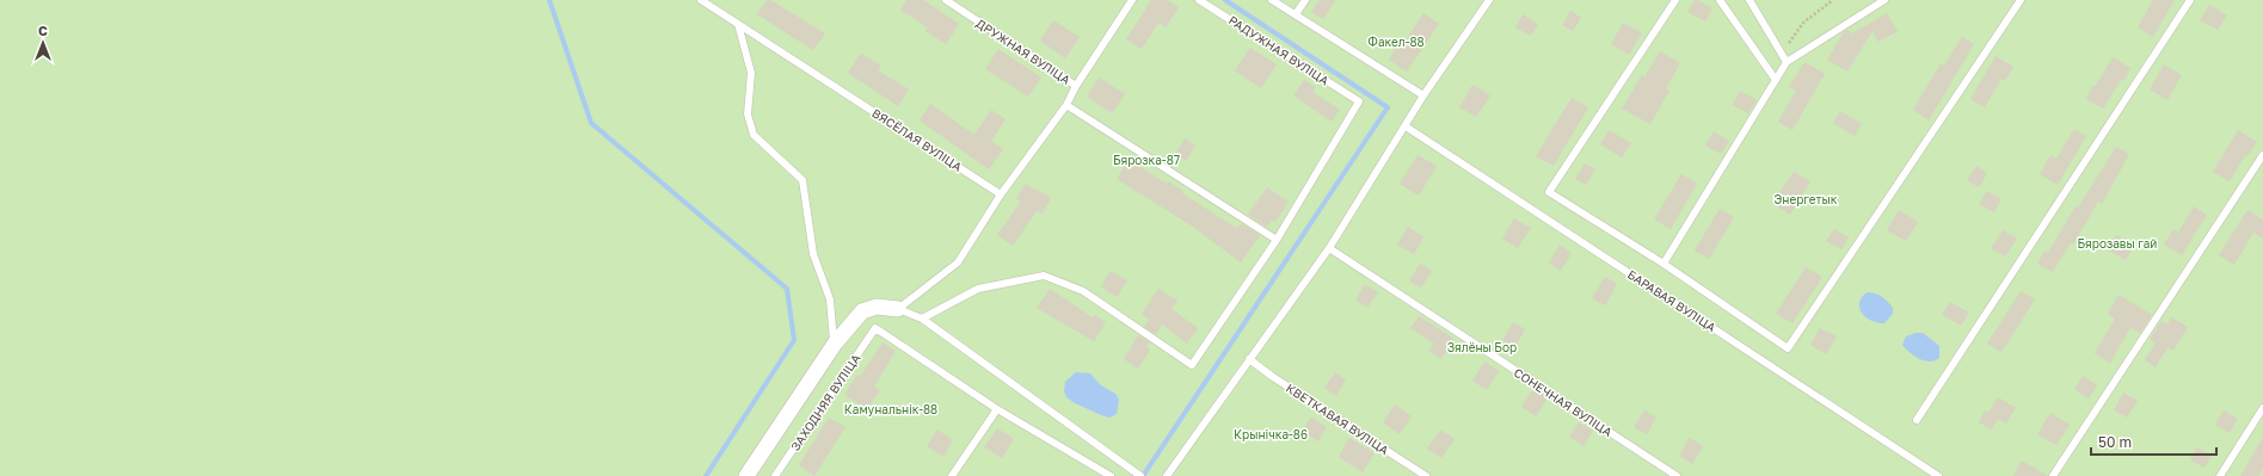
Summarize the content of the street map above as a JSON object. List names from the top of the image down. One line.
{"streets":{"lane":["РАДУЖНАЯ ВУЛІЦА","ДРУЖНАЯ ВУЛІЦА","ВЯСЁЛАЯ ВУЛІЦА","БАРАВАЯ ВУЛІЦА","ЗАХОДНЯЯ ВУЛІЦА","СОНЕЧНАЯ ВУЛІЦА","КВЕТКАВАЯ ВУЛІЦА"]},"parks":["Факел-88","Бярозка-87","Энергетык","Бярозавы гай","Зялёны Бор","Камунальнік-88","Крынічка-86"],"scale_bar":"50 m","north":"top"}
